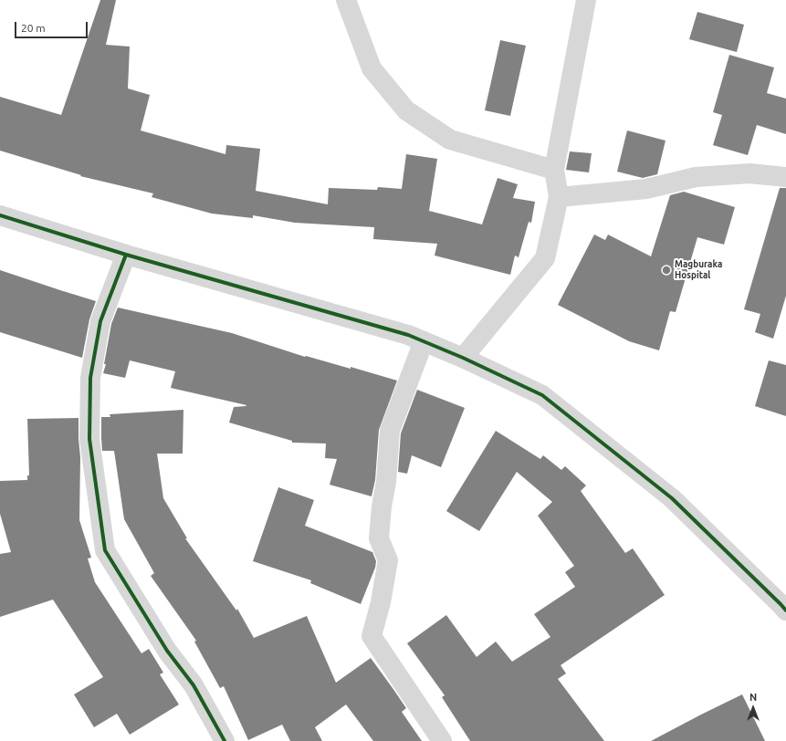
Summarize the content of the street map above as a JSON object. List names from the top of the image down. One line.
{"places":["Magburaka Hospital"],"scale_bar":"20 m","north":"top"}
